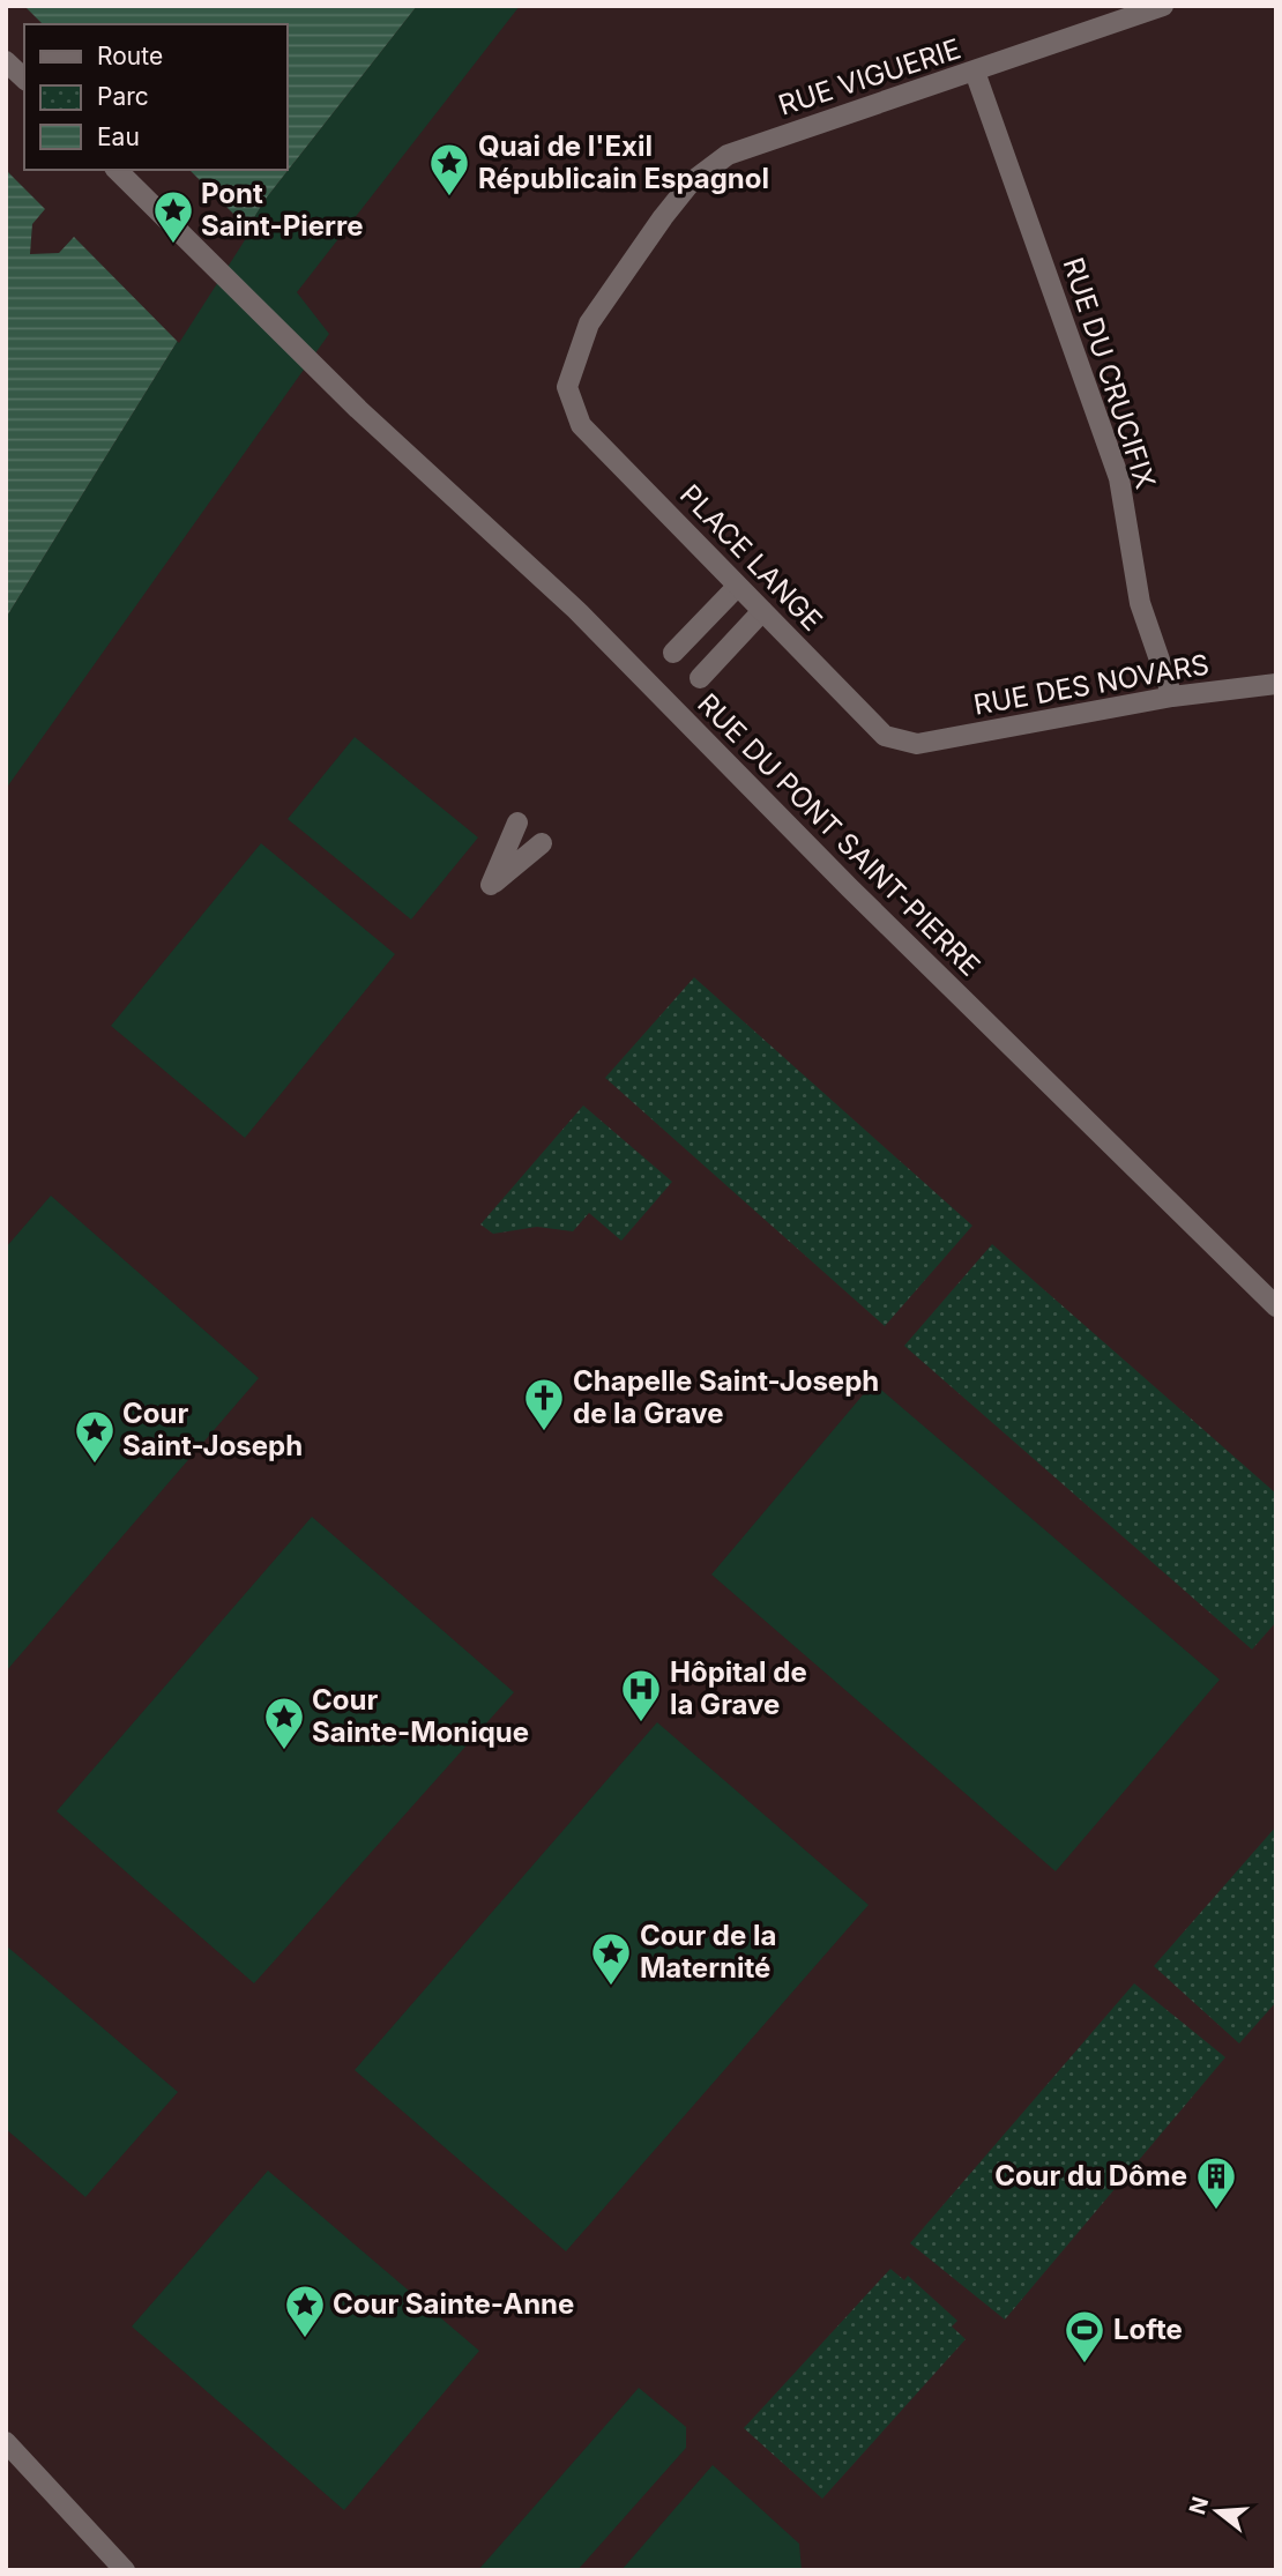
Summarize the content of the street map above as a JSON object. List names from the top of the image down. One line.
{"streets":{"street":["RUE VIGUERIE","RUE DU CRUCIFIX","PLACE LANGE","RUE DES NOVARS","RUE DU PONT SAINT-PIERRE"]},"crossings":[["RUE VIGUERIE","RUE DU CRUCIFIX"],["RUE VIGUERIE","PLACE LANGE"],["RUE DU CRUCIFIX","RUE DES NOVARS"],["PLACE LANGE","RUE DES NOVARS"]],"places":{"place":["Quai de l'Exil Républicain Espagnol","Pont Saint-Pierre","Cour Saint-Joseph","Cour Sainte-Monique","Cour de la Maternité","Cour Sainte-Anne"],"church":["Chapelle Saint-Joseph de la Grave"],"hospital":["Hôpital de la Grave"],"building":["Cour du Dôme"],"sports":["Lofte"]},"legend":["Route","Parc","Eau"],"north":"left"}
